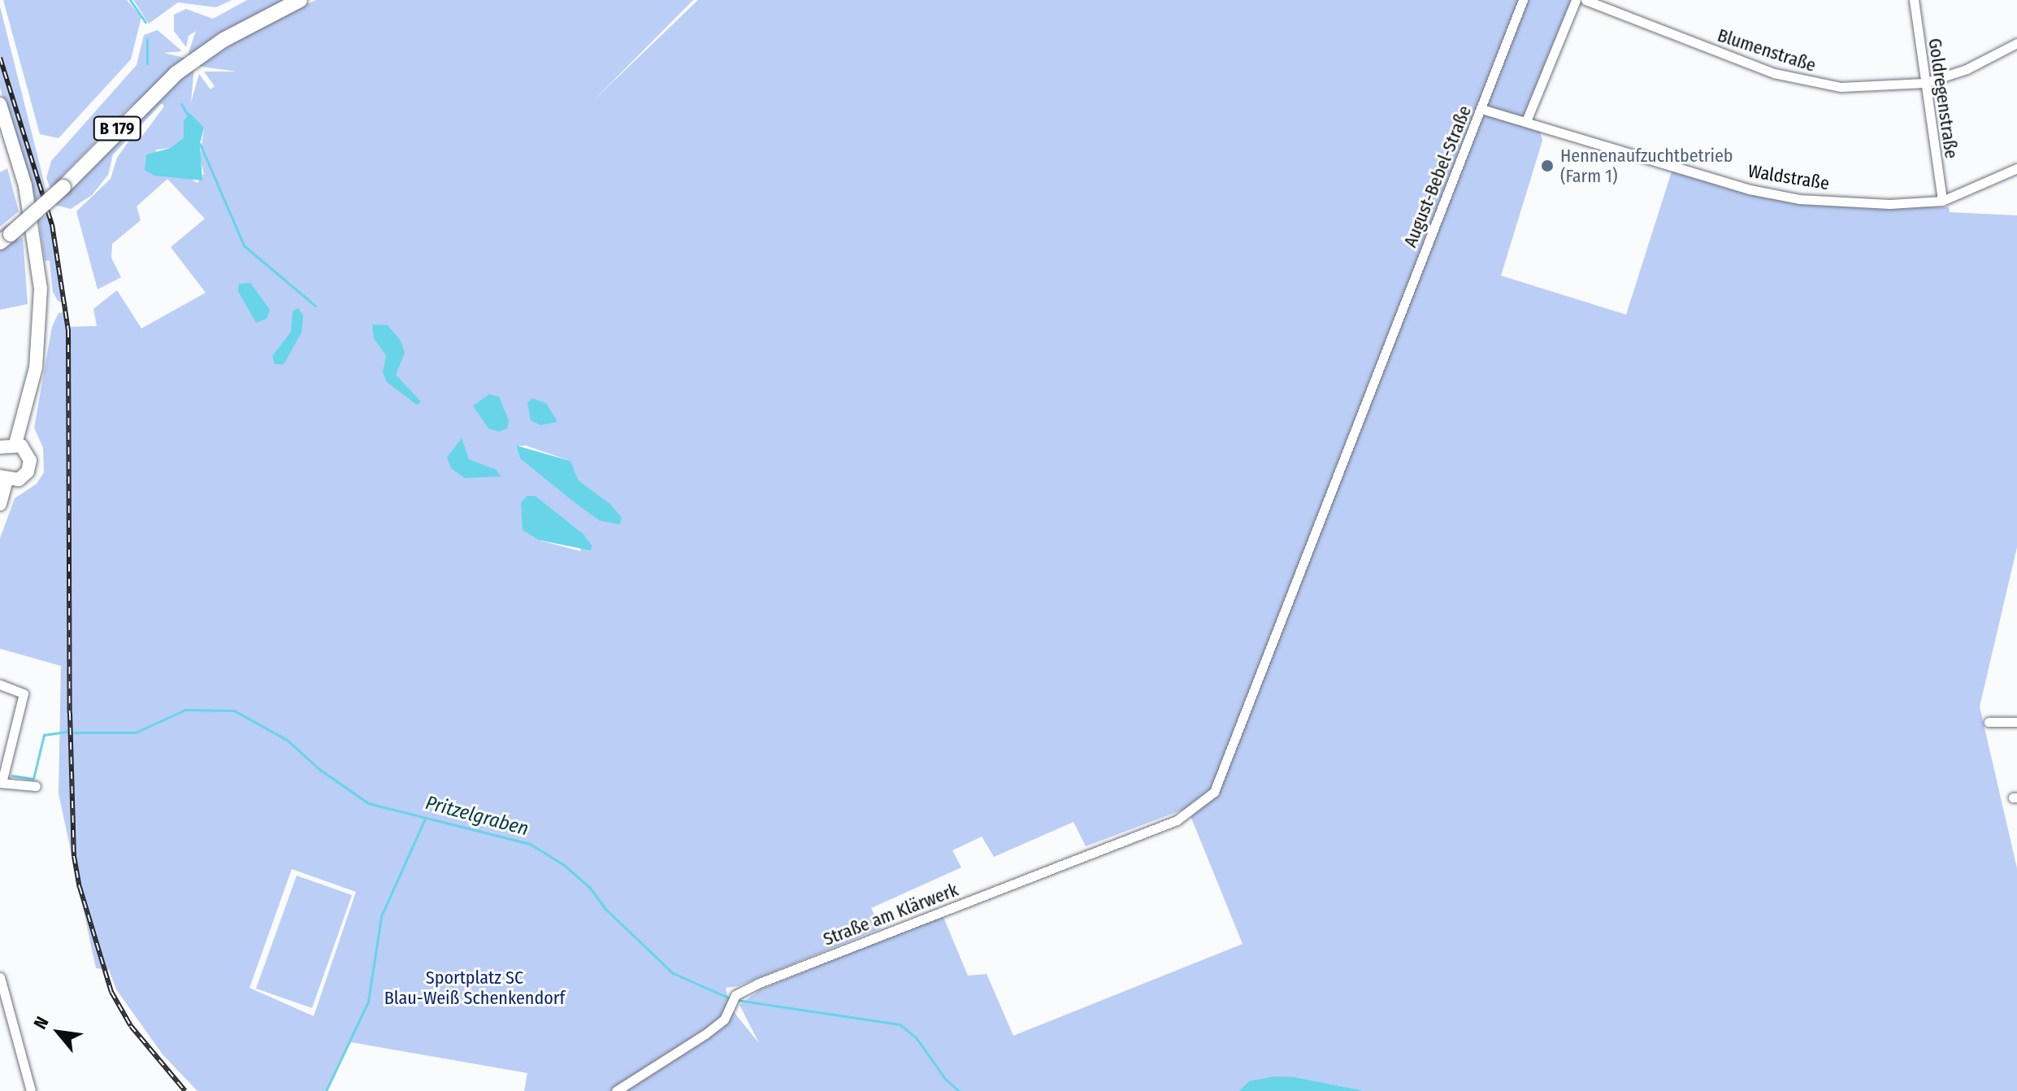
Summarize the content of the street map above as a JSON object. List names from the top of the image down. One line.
{"streets":{"main road":["B 179"],"street":["Blumenstraße","Goldregenstraße","August-Bebel-Straße","Waldstraße","Straße am Klärwerk"]},"crossings":[["Blumenstraße","Goldregenstraße"],["Goldregenstraße","Waldstraße"],["August-Bebel-Straße","Waldstraße"],["August-Bebel-Straße","Straße am Klärwerk"]],"water":["Pritzelgraben"],"parks":["Sportplatz SC Blau-Weiß Schenkendorf"],"places":["Hennenaufzuchtbetrieb (Farm 1)"],"north":"top left"}
